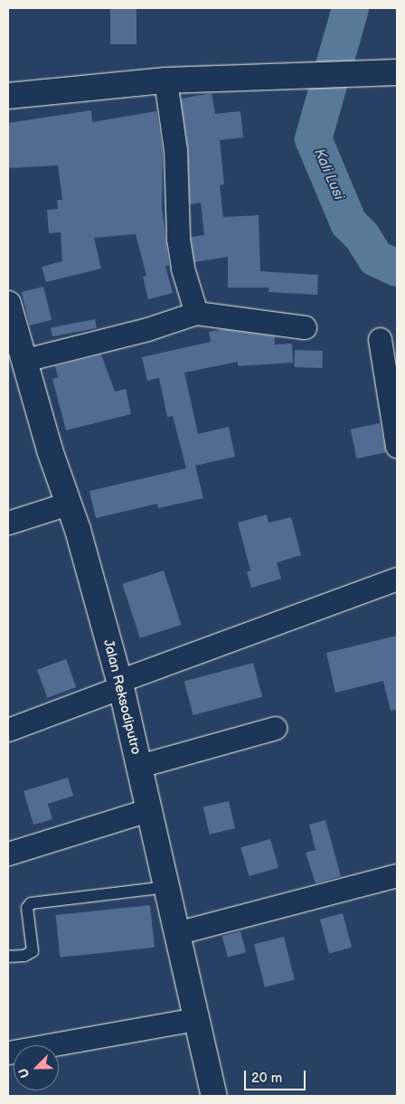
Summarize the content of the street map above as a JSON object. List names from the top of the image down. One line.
{"streets":{"main road":["Jalan Reksodiputro"]},"water":["Kali Lusi"],"scale_bar":"20 m","north":"bottom left"}
